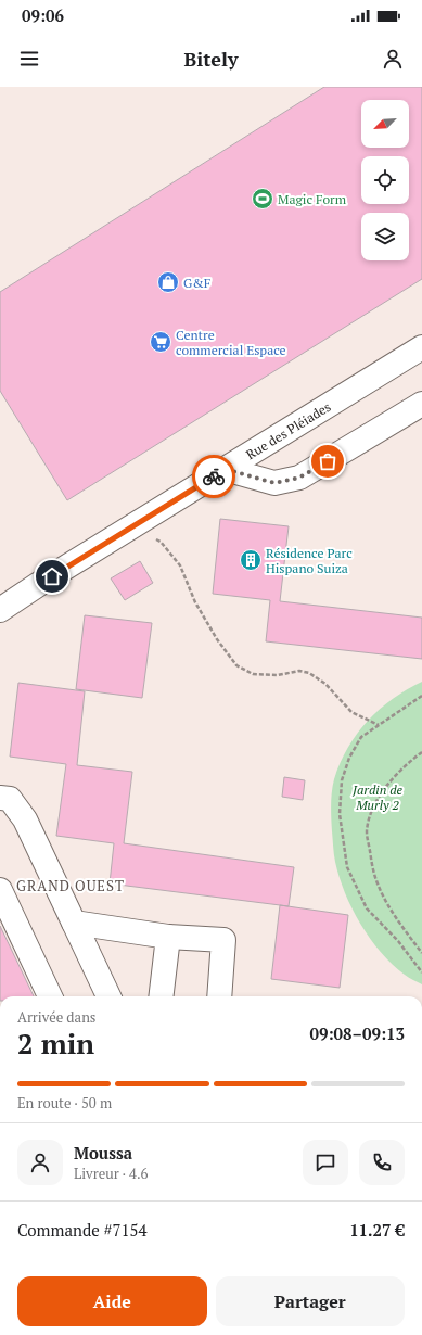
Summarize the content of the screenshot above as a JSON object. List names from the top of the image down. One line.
{"streets":{"street":["Rue des Pléiades"]},"districts":["GRAND OUEST"],"parks":["Jardin de Murly 2"],"places":{"sports":["Magic Form"],"shop":["G&F"],"supermarket":["Centre commercial Espace"],"building":["Résidence Parc Hispano Suiza"]},"north":"bottom left","page":{"status":"09:06","header":"Bitely","heading":["2 min","Arrivée dans","09:08–09:13"],"panel":["Moussa","Livreur · 4.6","Commande #7154","11.27 €"],"bar":"En route · 50 m","buttons":["Aide","Partager"]}}
